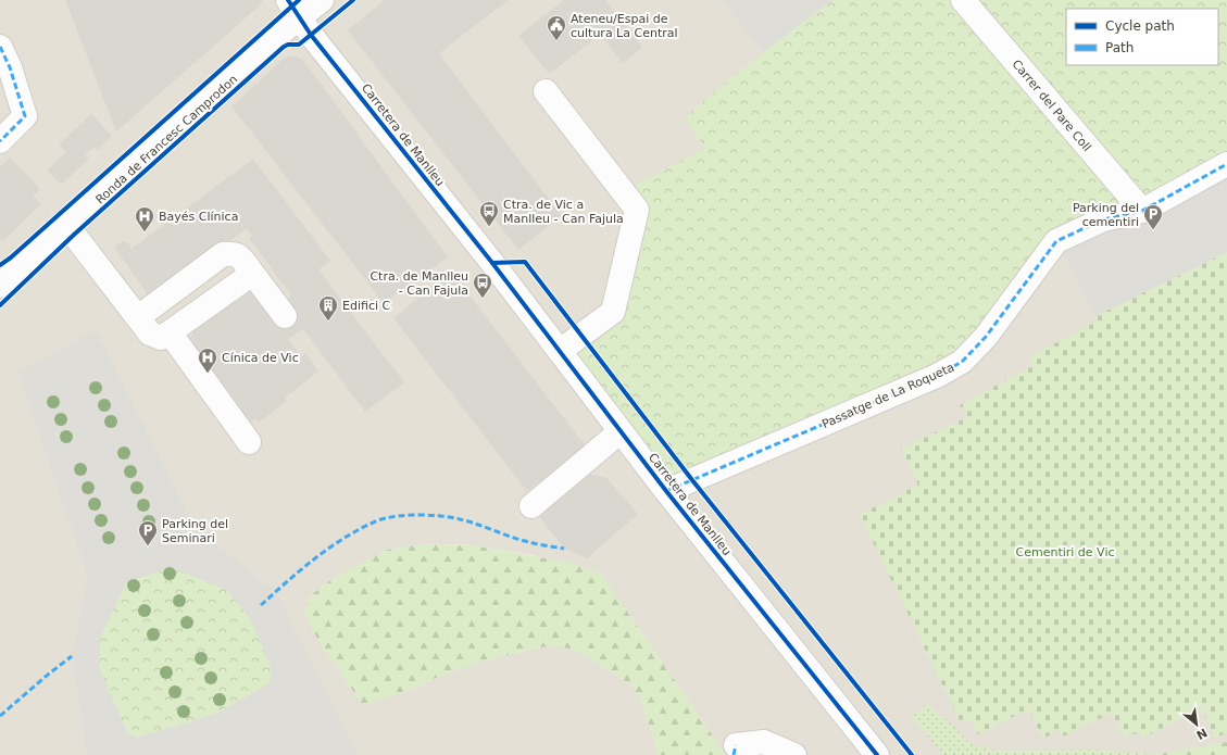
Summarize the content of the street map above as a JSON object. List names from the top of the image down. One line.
{"streets":{"street":["Carrer del Pare Coll","Carretera de Manlleu","Ronda de Francesc Camprodon","Passatge de La Roqueta"]},"crossings":[["Carrer del Pare Coll","Passatge de La Roqueta"],["Carretera de Manlleu","Ronda de Francesc Camprodon"],["Carretera de Manlleu","Passatge de La Roqueta"]],"parks":["Cementiri de Vic"],"places":{"public building":["Ateneu/Espai de cultura La Central"],"bus stop":["Ctra. de Vic a Manlleu - Can Fajula","Ctra. de Manlleu - Can Fajula"],"parking":["Parking del cementiri","Parking del Seminari"],"hospital":["Bayés Clínica","Cínica de Vic"],"building":["Edifici C"]},"legend":["Cycle path","Path"],"north":"bottom right"}
